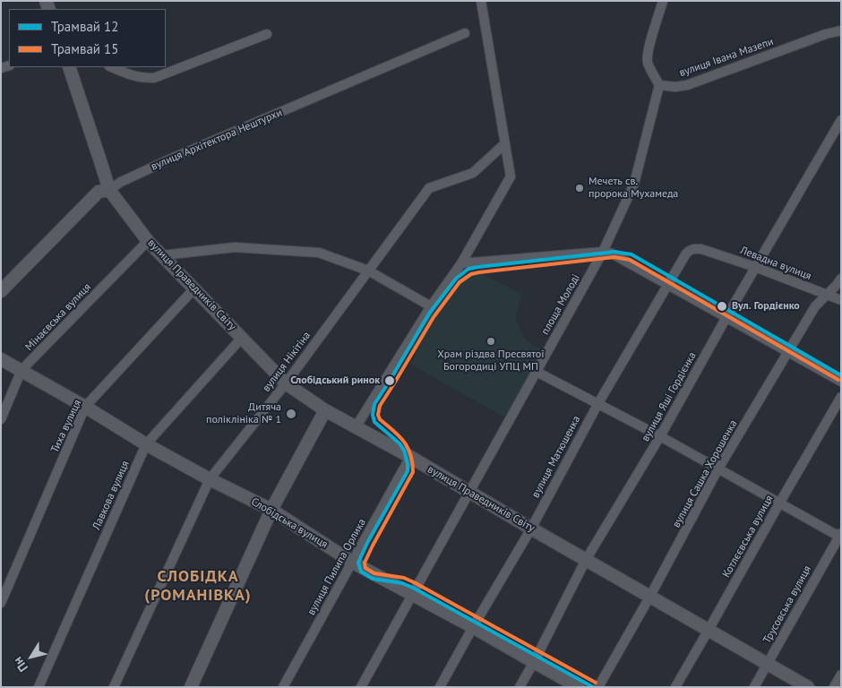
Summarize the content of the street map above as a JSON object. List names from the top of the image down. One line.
{"streets":{"main road":["вулиця Архітектора Нештурхи","вулиця Праведників Світу","Слобідська вулиця"],"street":["вулиця Івана Мазепи","Левадна вулиця","площа Молоді","Мінаєвська вулиця","вулиця Нікітіна","вулиця Яші Гордієнка","Тиха вулиця","вулиця Матюшенка","вулиця Сашка Хорошенка","Лавкова вулиця","Котлєєвська вулиця","вулиця Пилипа Орлика","Трусовська вулиця"]},"crossings":[["вулиця Архітектора Нештурхи","вулиця Праведників Світу"],["Левадна вулиця","вулиця Яші Гордієнка"],["Левадна вулиця","вулиця Матюшенка"],["Левадна вулиця","вулиця Сашка Хорошенка"],["вулиця Праведників Світу","площа Молоді"],["вулиця Праведників Світу","Мінаєвська вулиця"],["вулиця Праведників Світу","вулиця Нікітіна"],["вулиця Праведників Світу","вулиця Яші Гордієнка"],["вулиця Праведників Світу","Тиха вулиця"],["вулиця Праведників Світу","вулиця Матюшенка"],["вулиця Праведників Світу","вулиця Сашка Хорошенка"],["вулиця Праведників Світу","Лавкова вулиця"],["вулиця Праведників Світу","Котлєєвська вулиця"],["вулиця Праведників Світу","вулиця Пилипа Орлика"],["вулиця Праведників Світу","Трусовська вулиця"],["Мінаєвська вулиця","Слобідська вулиця"],["вулиця Нікітіна","Слобідська вулиця"],["вулиця Яші Гордієнка","Слобідська вулиця"],["Тиха вулиця","Слобідська вулиця"],["вулиця Матюшенка","Слобідська вулиця"],["Лавкова вулиця","Слобідська вулиця"],["Слобідська вулиця","вулиця Пилипа Орлика"]],"districts":["СЛОБІДКА (РОМАНІВКА)"],"places":["Мечеть св. пророка Мухамеда","Вул. Гордієнко","Храм різдва Пресвятої Богородиці УПЦ МП","Слобідський ринок","Дитяча поліклініка № 1"],"lines":["tram line 12","tram line 15"],"legend":["Трамвай 12","Трамвай 15"],"north":"bottom left"}
